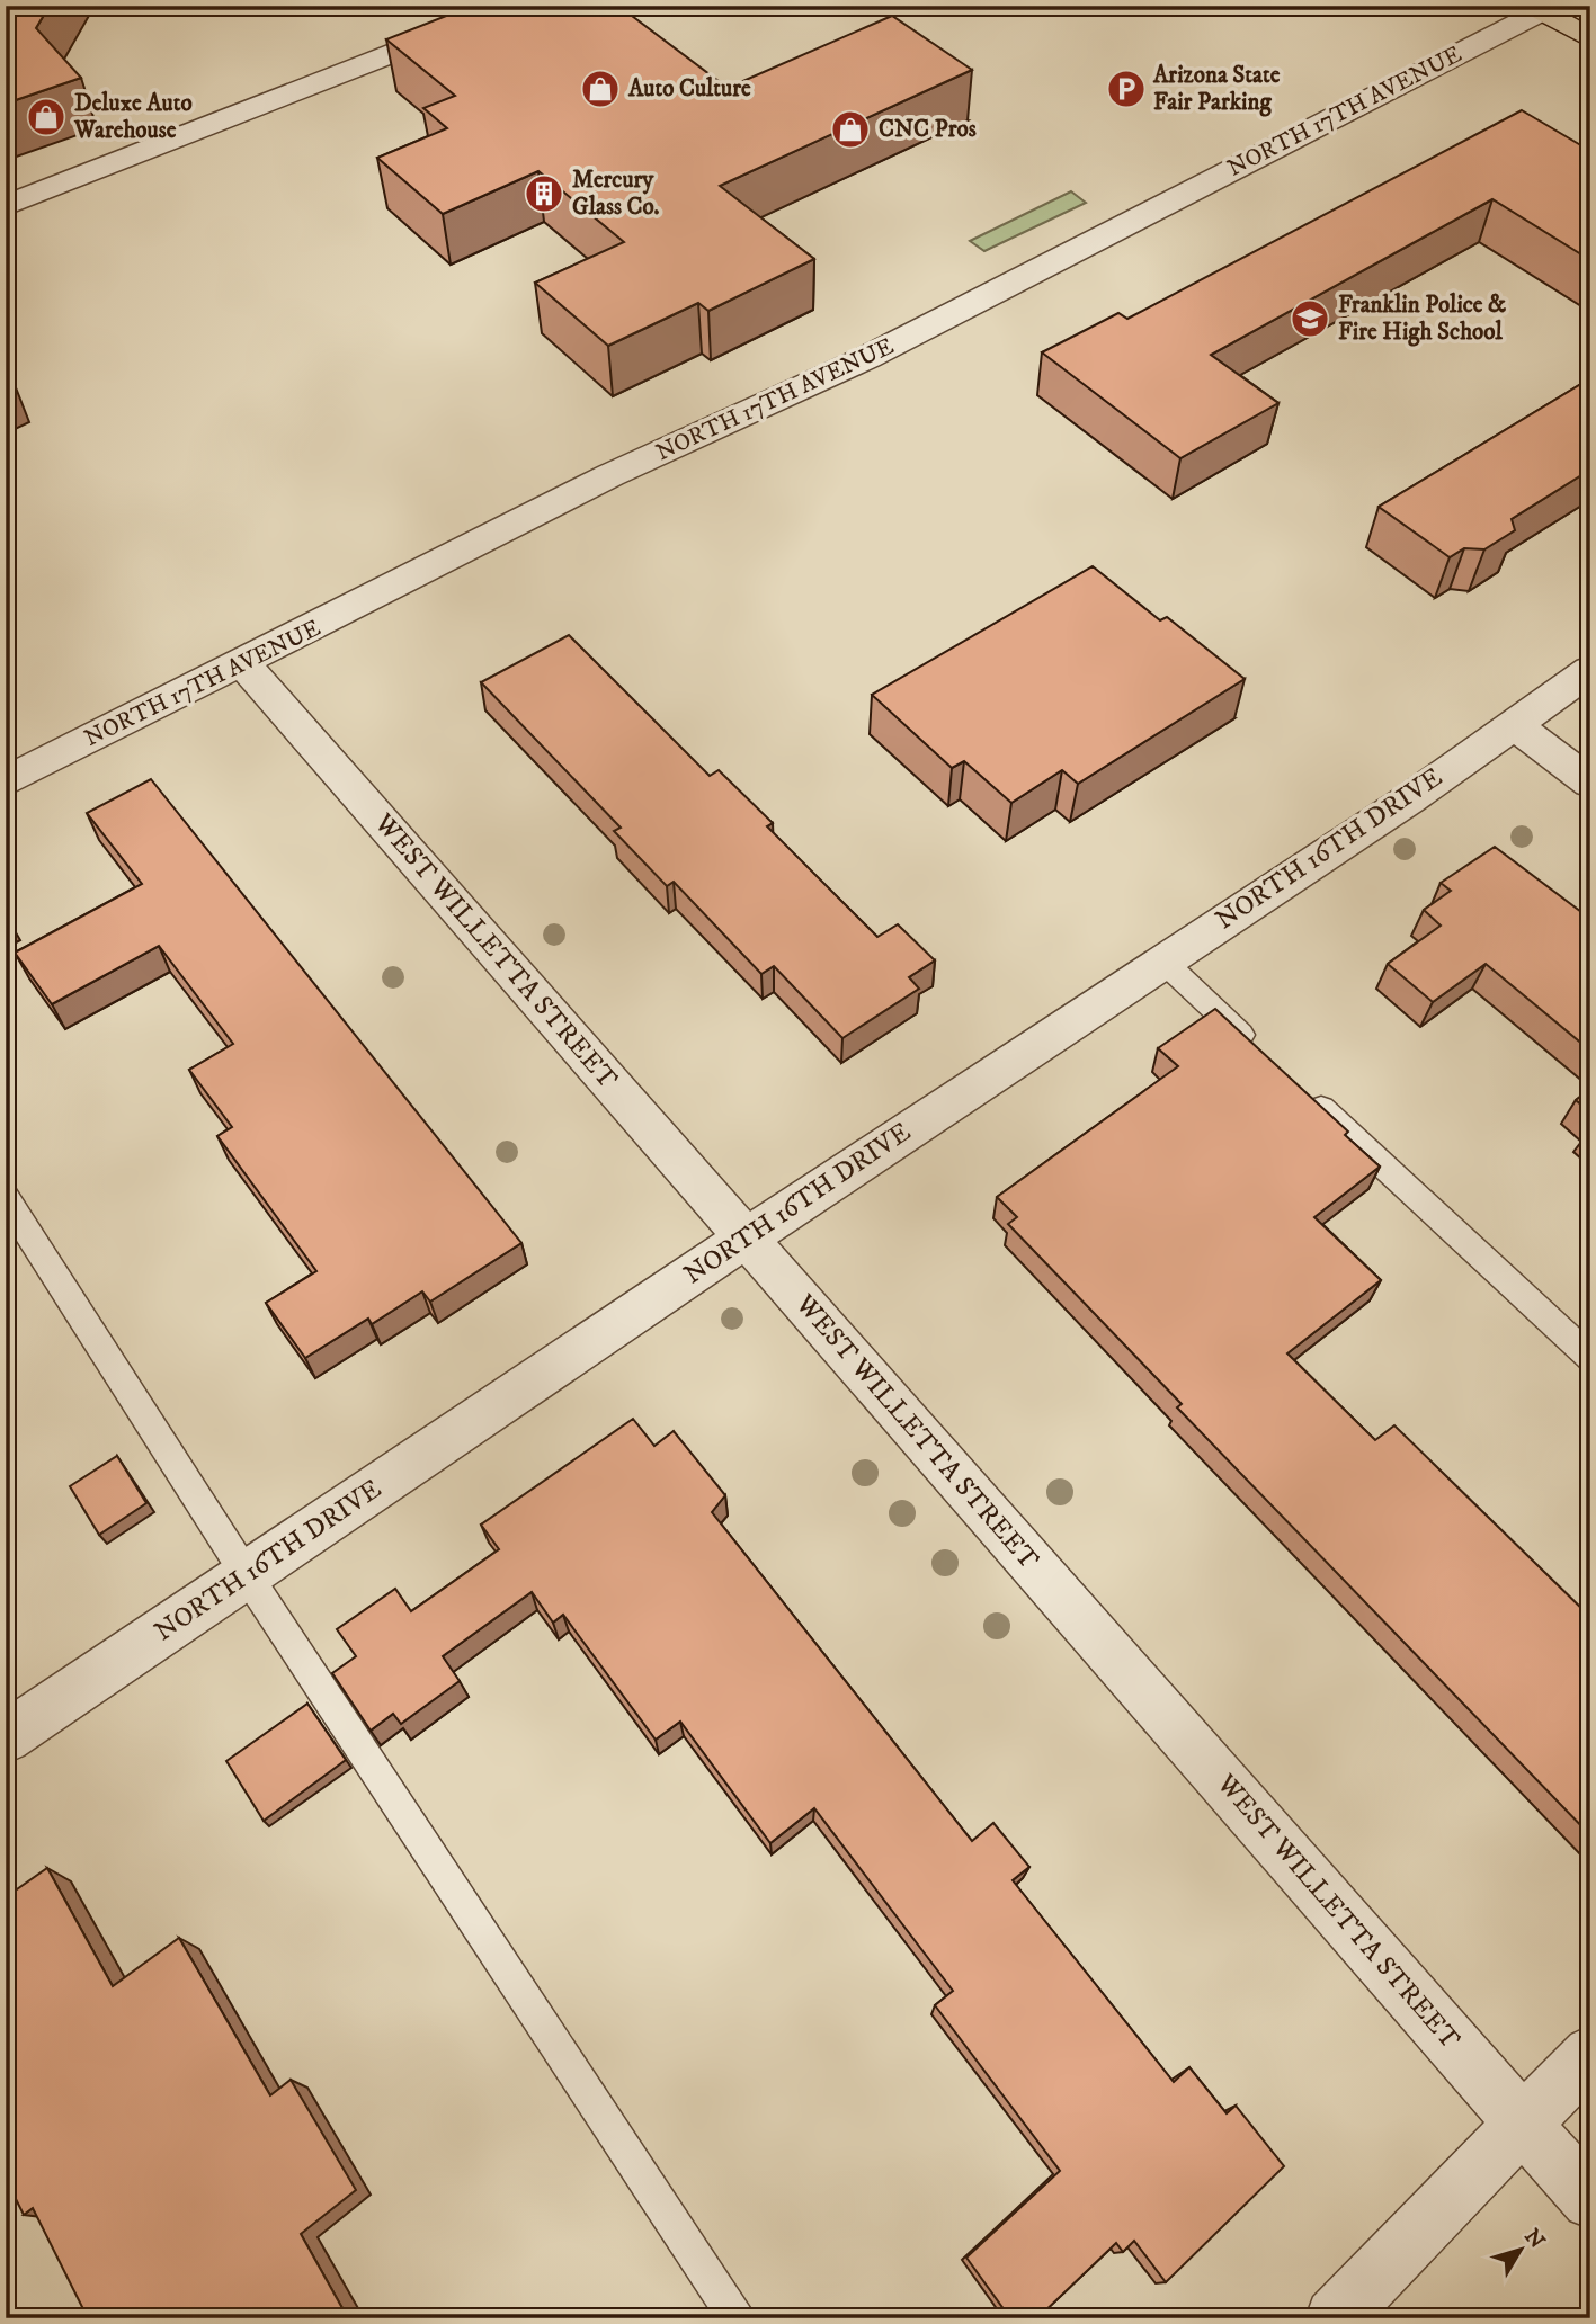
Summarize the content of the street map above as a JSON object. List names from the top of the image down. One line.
{"streets":{"street":["NORTH 17TH AVENUE","NORTH 16TH DRIVE","WEST WILLETTA STREET"]},"crossings":[["NORTH 17TH AVENUE","WEST WILLETTA STREET"],["NORTH 16TH DRIVE","WEST WILLETTA STREET"]],"places":{"shop":["Auto Culture","Deluxe Auto Warehouse","CNC Pros"],"parking":["Arizona State Fair Parking"],"building":["Mercury Glass Co."],"school or university":["Franklin Police & Fire High School"]},"north":"top right"}
